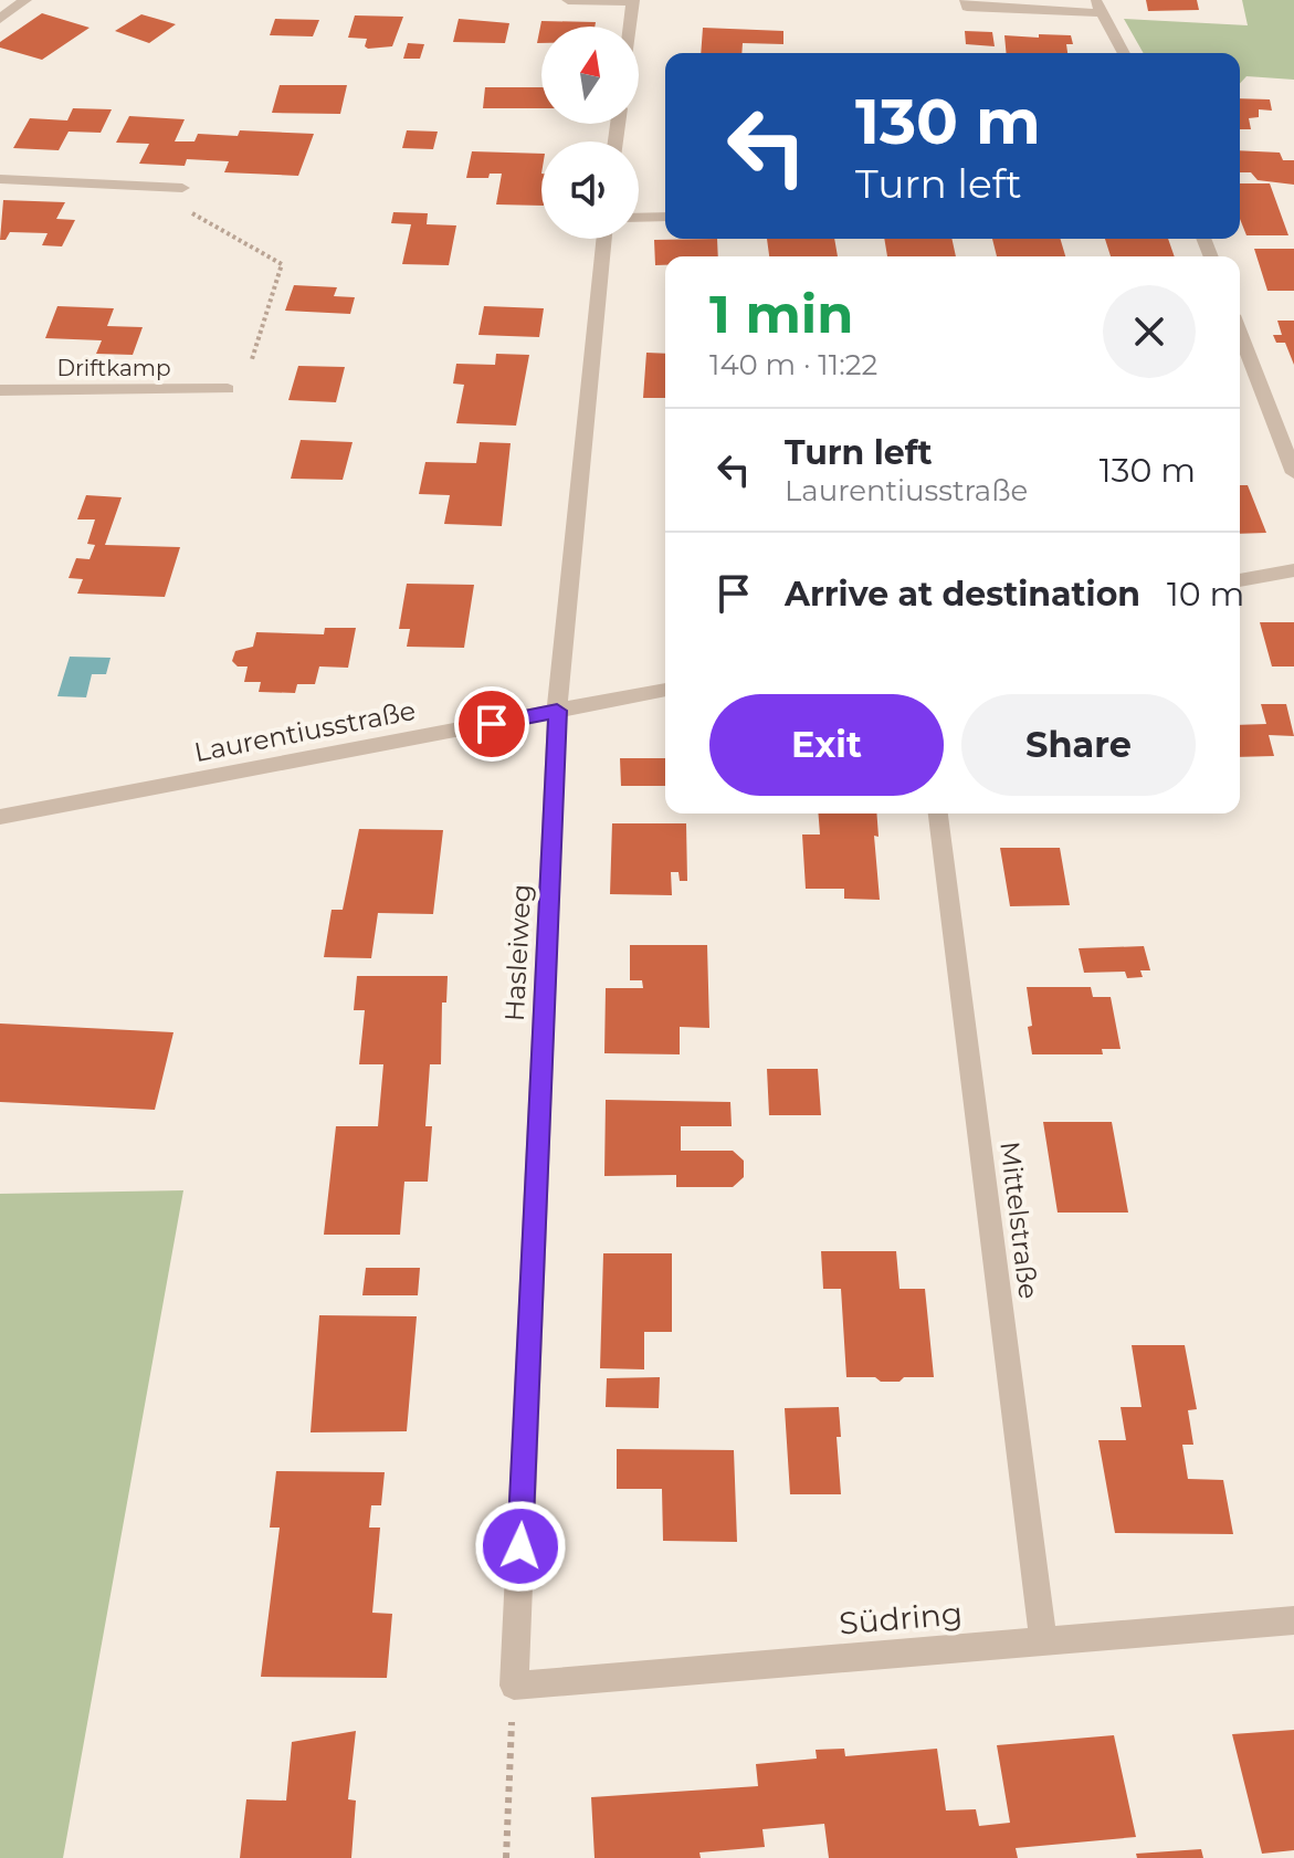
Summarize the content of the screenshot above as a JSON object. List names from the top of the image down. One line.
{"streets":{"street":["Driftkamp","Laurentiusstraße","Hasleiweg","Mittelstraße","Südring"]},"crossings":[["Laurentiusstraße","Hasleiweg"],["Hasleiweg","Südring"],["Mittelstraße","Südring"]],"north":"top","page":{"turn":["130 m","Turn left"],"heading":["1 min","140 m · 11:22"],"list":[{"name":"Turn left","note":"Laurentiusstraße","value":"130 m"},{"name":"Arrive at destination","value":"10 m"}],"buttons":["Exit","Share"]}}
